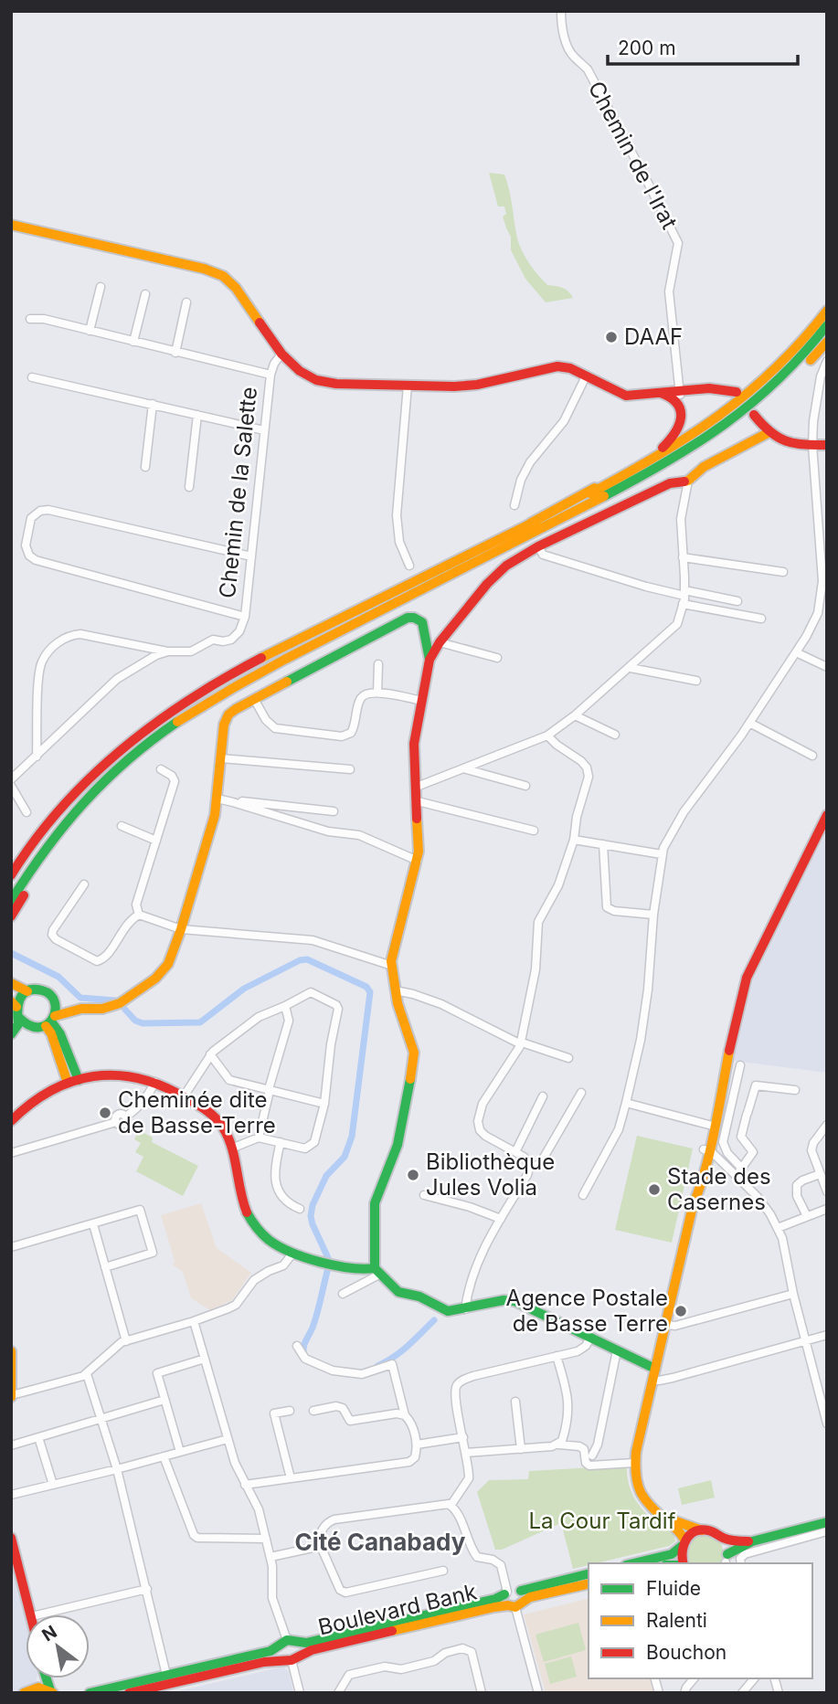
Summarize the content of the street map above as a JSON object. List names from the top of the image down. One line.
{"streets":{"main road":["Boulevard Bank"],"street":["Chemin de l'Irat","Chemin de la Salette"]},"districts":["Cité Canabady"],"parks":["La Cour Tardif"],"places":["DAAF","Cheminée dite de Basse-Terre","Bibliothèque Jules Volia","Stade des Casernes","Agence Postale de Basse Terre"],"legend":["Fluide","Ralenti","Bouchon"],"scale_bar":"200 m","north":"top left"}
